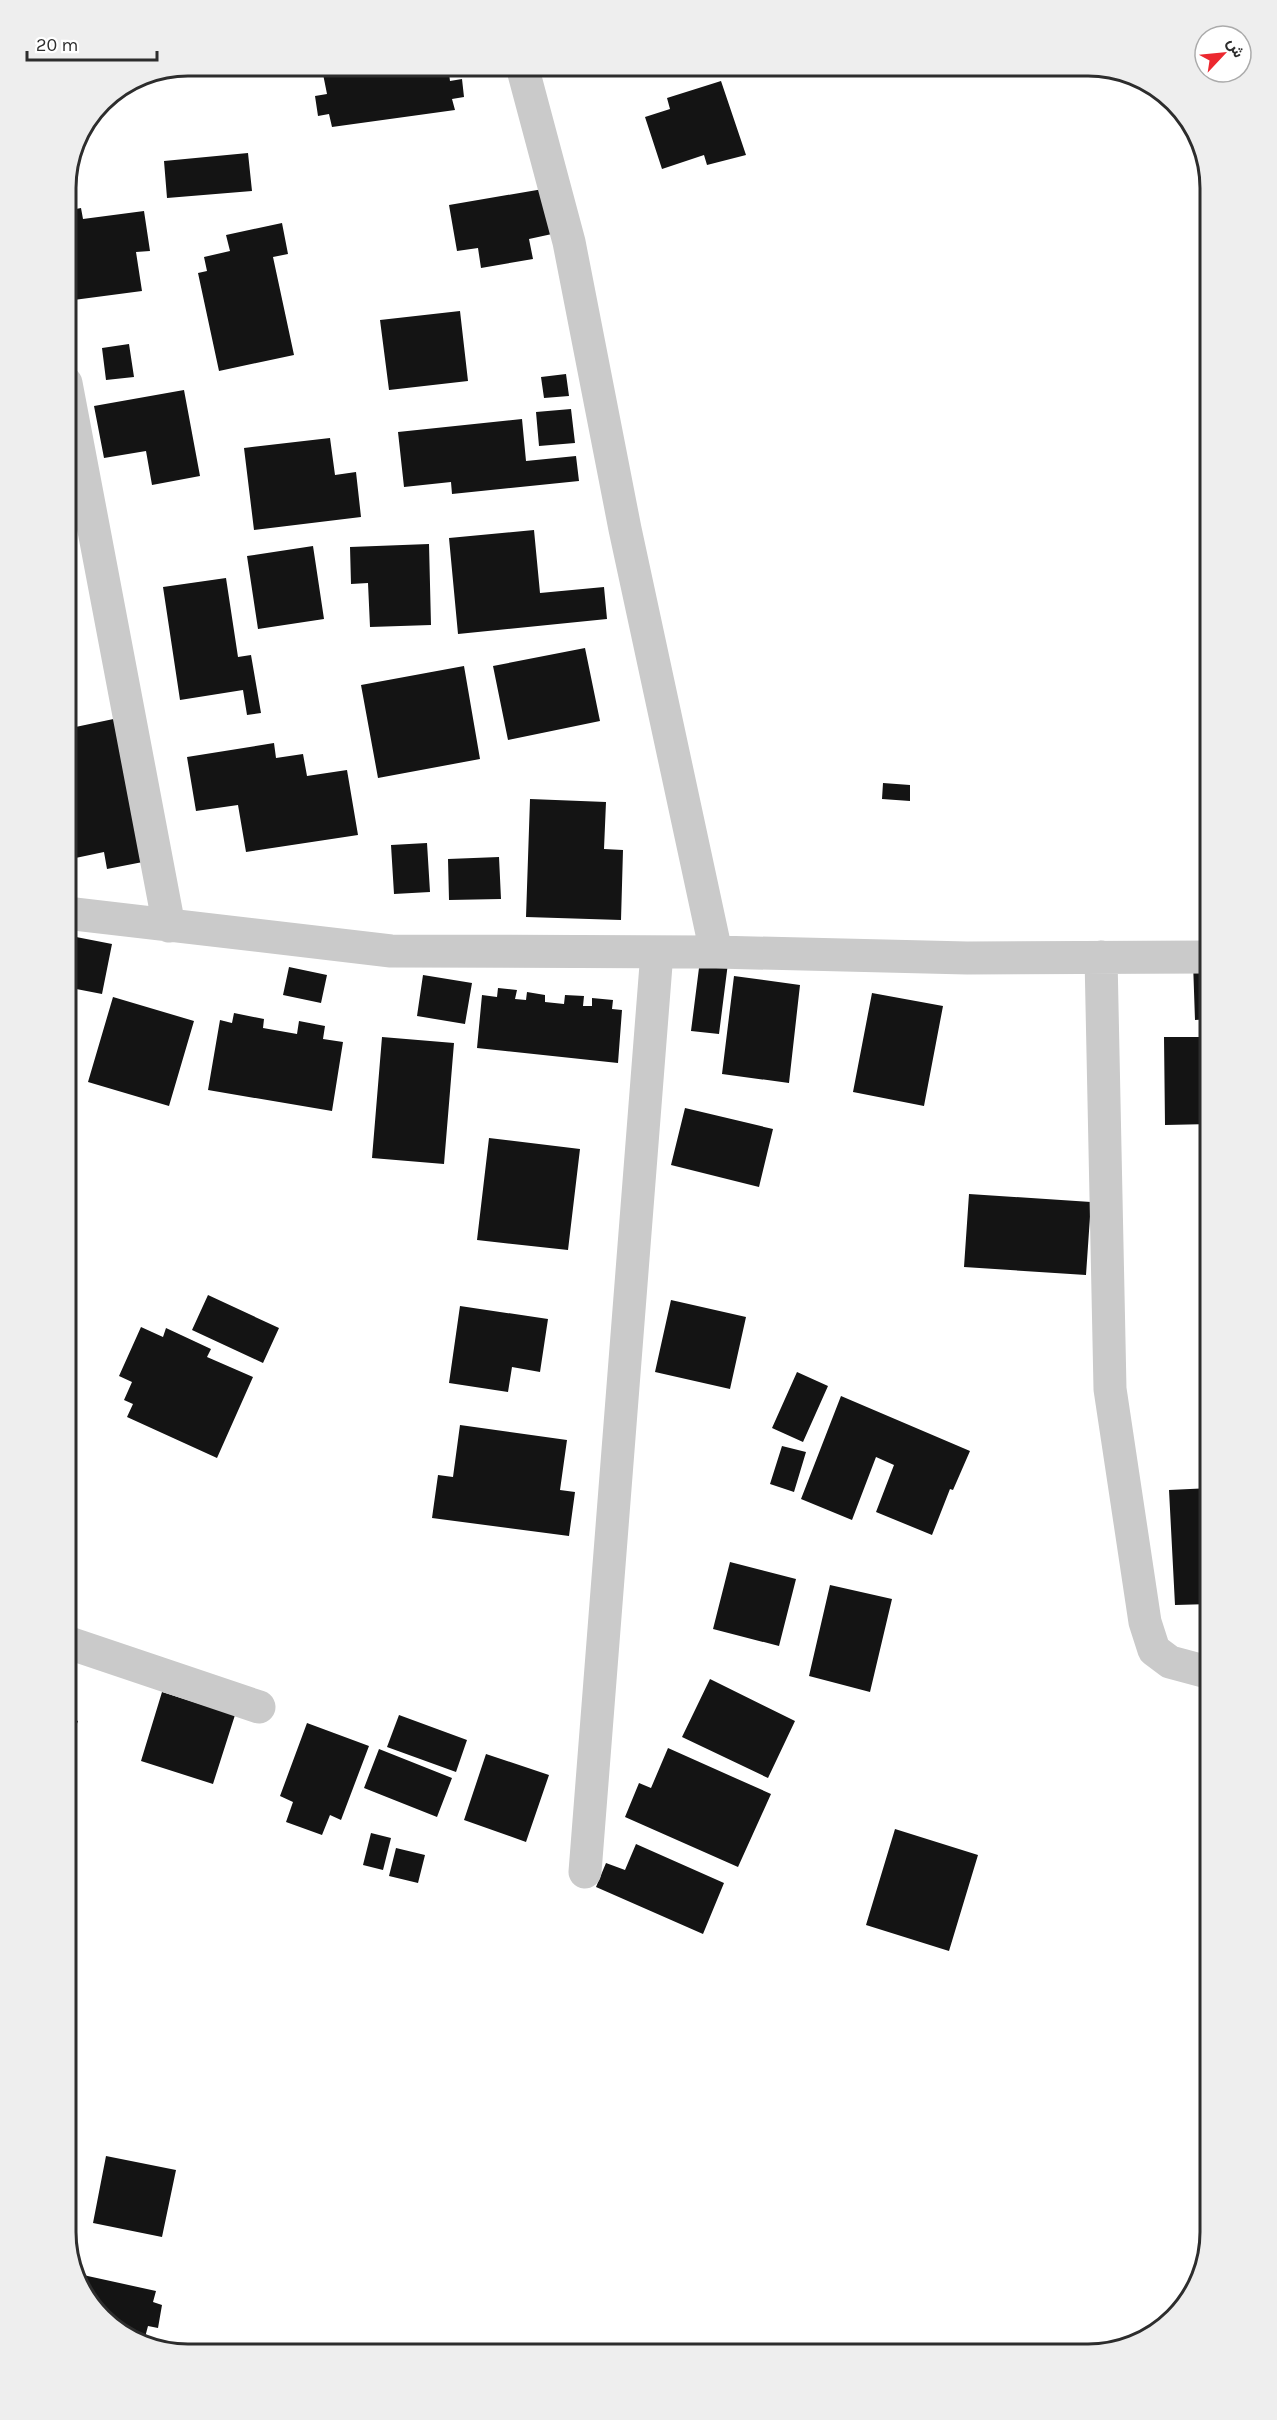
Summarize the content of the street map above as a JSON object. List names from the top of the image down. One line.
{"scale_bar":"20 m","north":"top right"}
